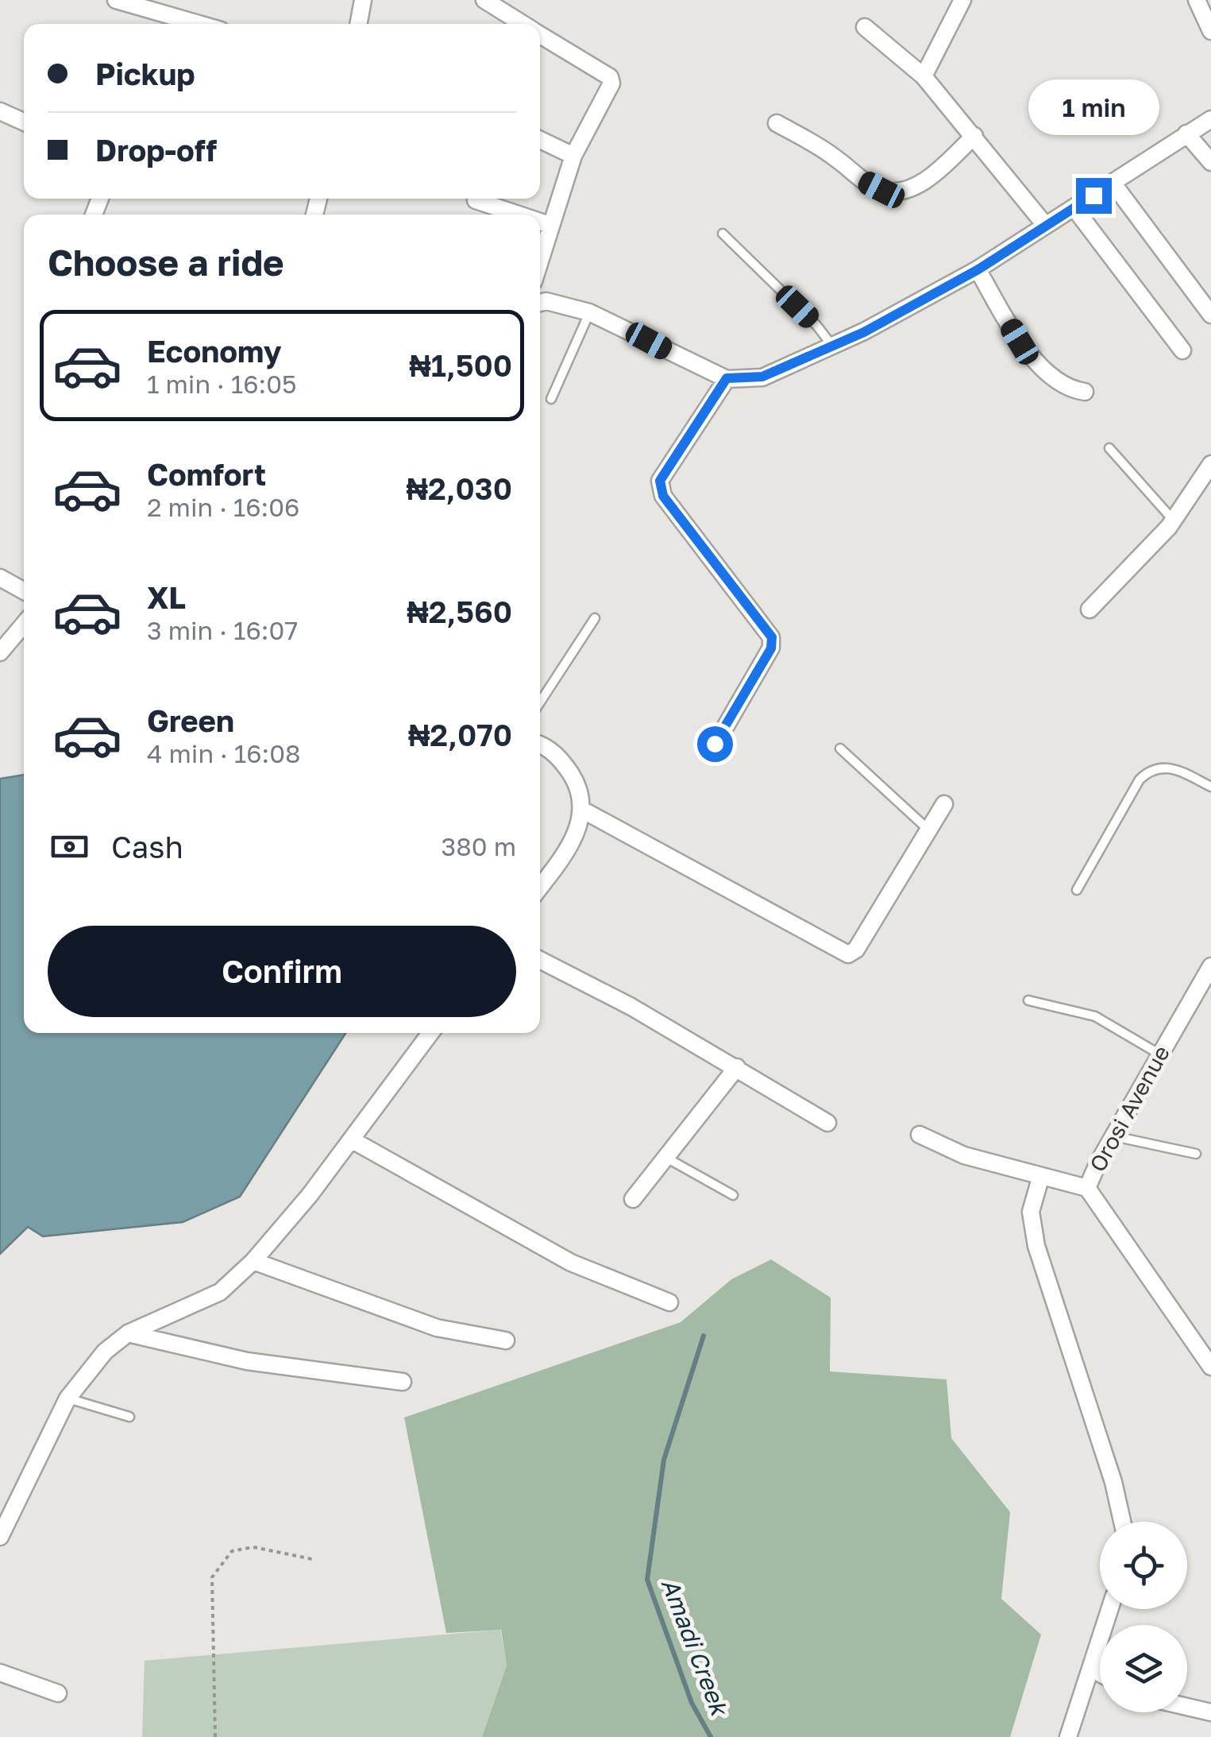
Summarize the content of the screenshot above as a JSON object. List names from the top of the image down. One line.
{"streets":{"street":["Orosi Avenue"]},"water":["Amadi Creek"],"page":{"banner":["Pickup","Drop-off"],"bubble":"1 min","heading":"Choose a ride","list":[{"name":"Economy","note":"1 min · 16:05","value":"₦1,500"},{"name":"Comfort","note":"2 min · 16:06","value":"₦2,030"},{"name":"XL","note":"3 min · 16:07","value":"₦2,560"},{"name":"Green","note":"4 min · 16:08","value":"₦2,070"}],"pay":["Cash","380 m"],"buttons":"Confirm"}}
